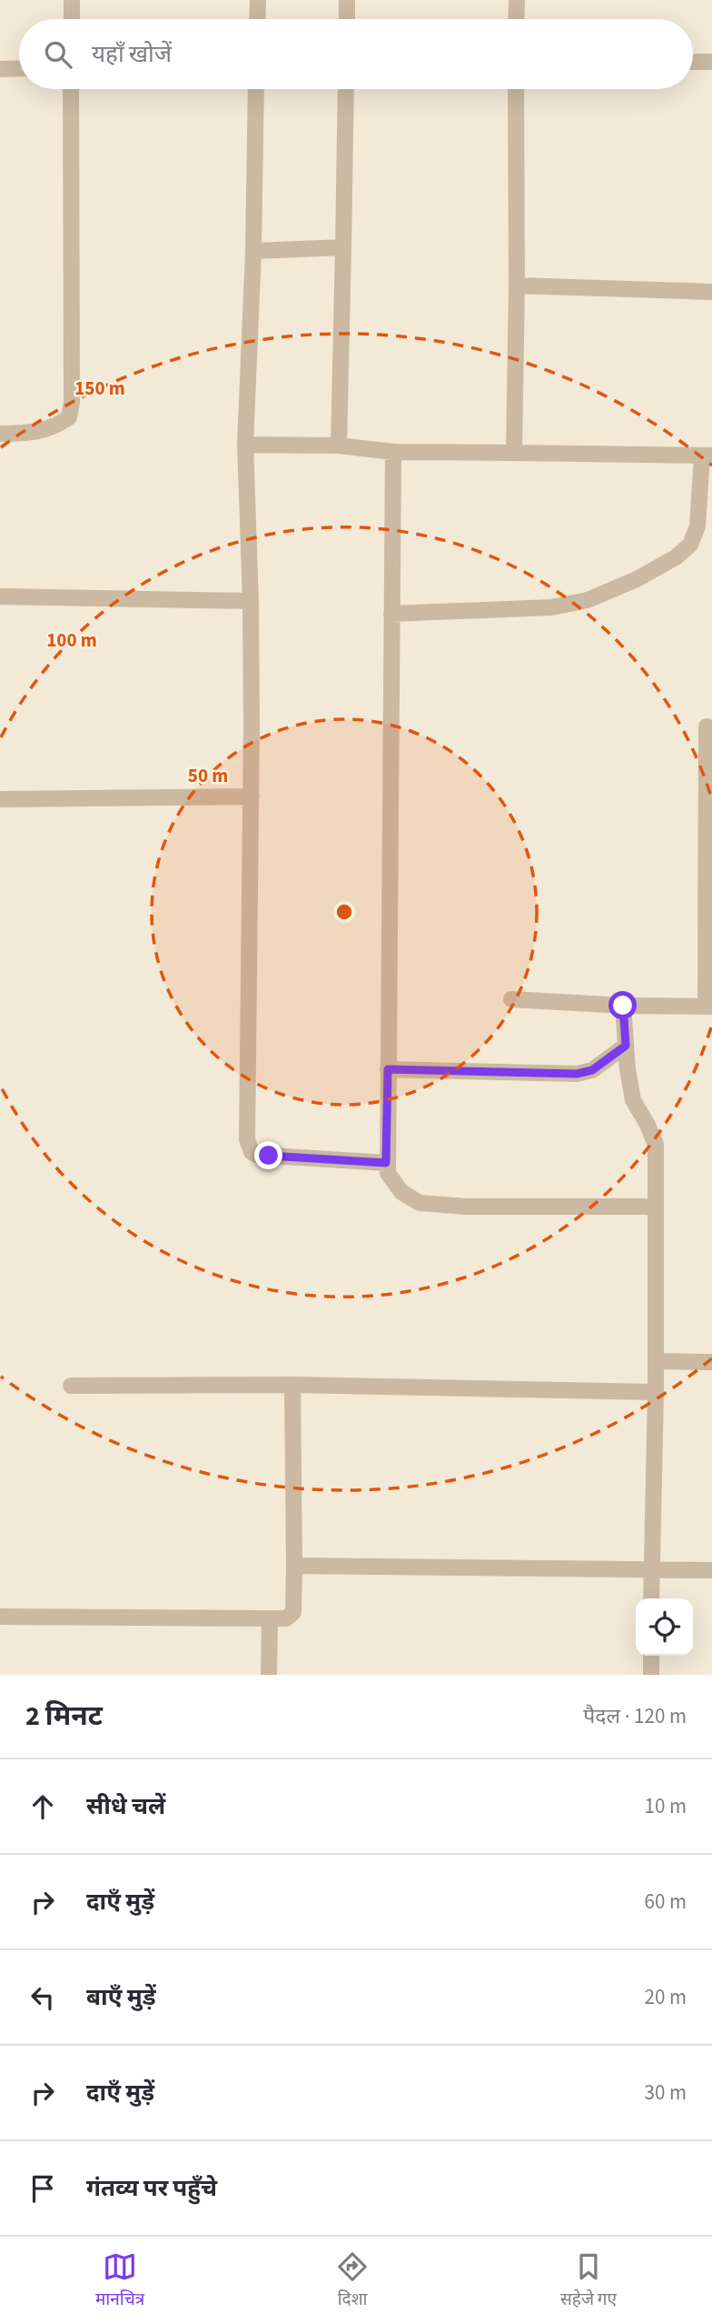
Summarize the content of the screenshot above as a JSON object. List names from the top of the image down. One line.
{"page":{"search":"यहाँ खोजें","heading":["2 मिनट","पैदल · 120 m"],"list":[["सीधे चलें","10 m"],["दाएँ मुड़ें","60 m"],["बाएँ मुड़ें","20 m"],["दाएँ मुड़ें","30 m"],"गंतव्य पर पहुँचे"],"nav":["मानचित्र","दिशा","सहेजे गए"]},"rings":["150 m","100 m","50 m"]}
